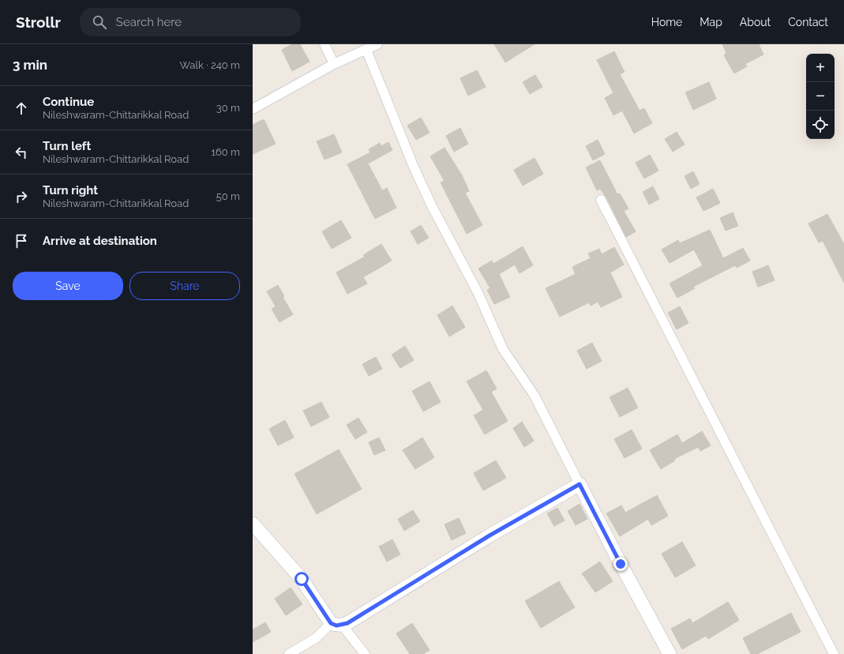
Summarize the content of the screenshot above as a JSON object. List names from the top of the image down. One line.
{"page":{"header":"Strollr","search":"Search here","nav":["Home","Map","About","Contact"],"heading":["3 min","Walk · 240 m"],"map_buttons":["+","−"],"list":[["Continue","Nileshwaram-Chittarikkal Road","30 m"],["Turn left","Nileshwaram-Chittarikkal Road","160 m"],["Turn right","Nileshwaram-Chittarikkal Road","50 m"],"Arrive at destination"],"buttons":["Save","Share"]}}
